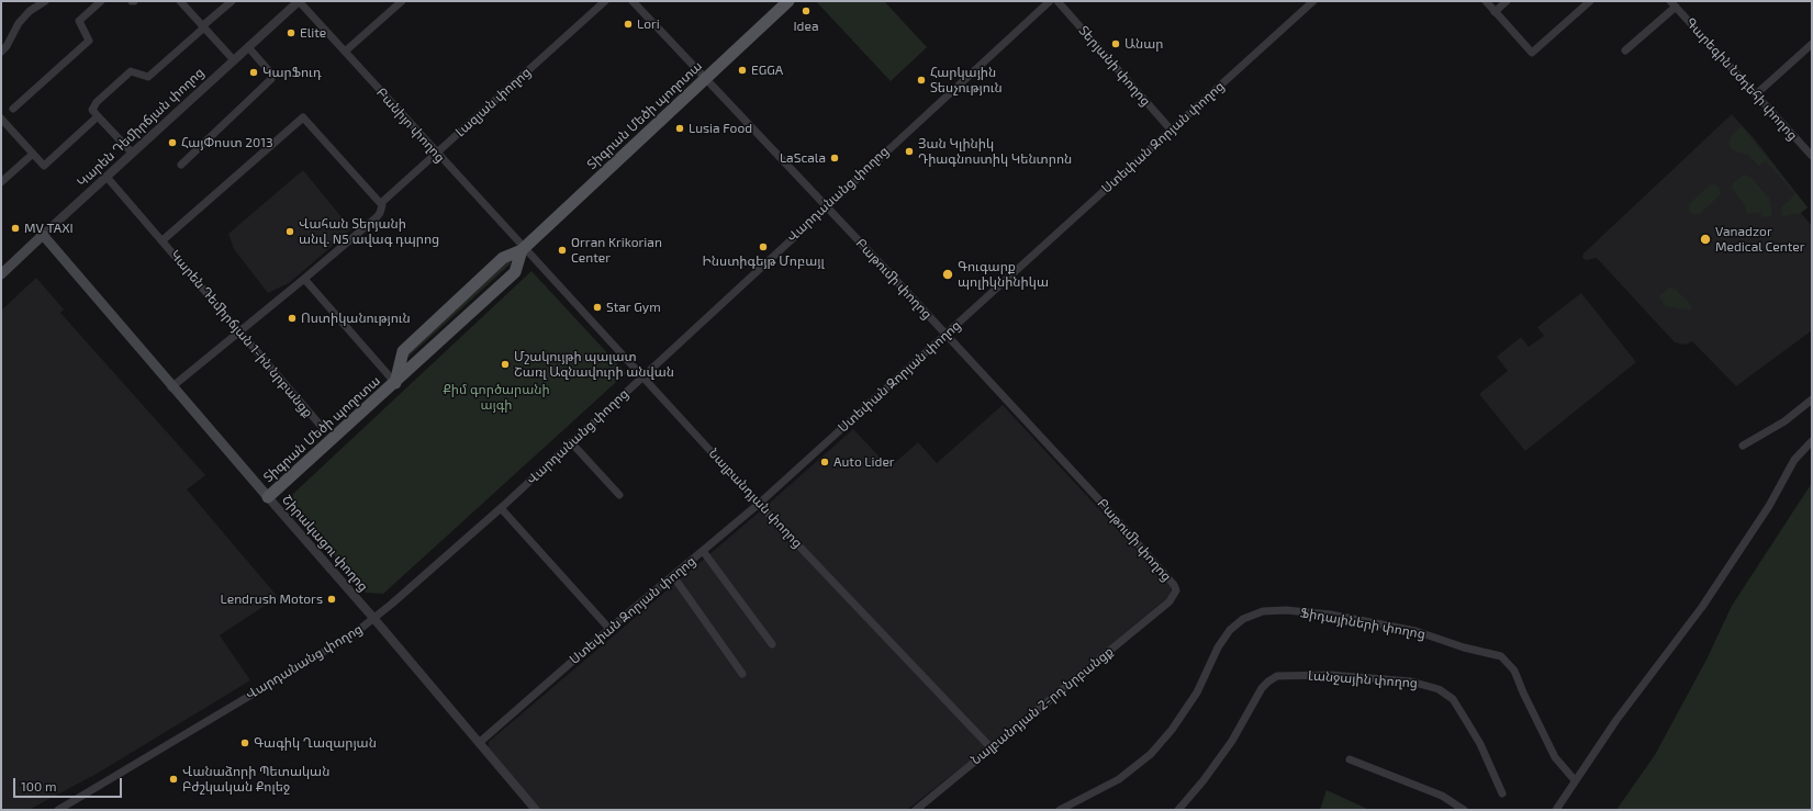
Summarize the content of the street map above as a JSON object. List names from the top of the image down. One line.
{"streets":{"main road":["Տիգրան Մեծի պողոտա","Կարեն Դեմիրճյան փողոց","Շիրակացու փողոց"],"street":["Տերյանի փողոց","Գարեգին Նժդեհի փողոց","Լազյան փողոց","Բանիյո փողոց","Ստեփան Զորյան փողոց","Վարդանանց փողոց","Բաթումի փողոց","Կարեն Դեմիրճյան 1-ին նրբանցք","Նալբանդյան փողոց","Ֆիդայիների փողոց","Լանջային փողոց","Նալբանդյան 2-րդ նրբանցք"]},"crossings":[["Տերյանի փողոց","Ստեփան Զորյան փողոց"],["Լազյան փողոց","Բանիյո փողոց"],["Լազյան փողոց","Կարեն Դեմիրճյան 1-ին նրբանցք"],["Տիգրան Մեծի պողոտա","Բանիյո փողոց"],["Տիգրան Մեծի պողոտա","Բաթումի փողոց"],["Տիգրան Մեծի պողոտա","Նալբանդյան փողոց"],["Տիգրան Մեծի պողոտա","Շիրակացու փողոց"],["Բանիյո փողոց","Կարեն Դեմիրճյան փողոց"],["Բանիյո փողոց","Նալբանդյան փողոց"],["Կարեն Դեմիրճյան փողոց","Կարեն Դեմիրճյան 1-ին նրբանցք"],["Կարեն Դեմիրճյան փողոց","Շիրակացու փողոց"],["Ստեփան Զորյան փողոց","Բաթումի փողոց"],["Ստեփան Զորյան փողոց","Նալբանդյան փողոց"],["Ստեփան Զորյան փողոց","Շիրակացու փողոց"],["Վարդանանց փողոց","Բաթումի փողոց"],["Վարդանանց փողոց","Նալբանդյան փողոց"],["Վարդանանց փողոց","Շիրակացու փողոց"],["Բաթումի փողոց","Նալբանդյան 2-րդ նրբանցք"],["Նալբանդյան փողոց","Նալբանդյան 2-րդ նրբանցք"]],"parks":["Քիմ գործարանի այգի"],"places":["Idea","Lori","Elite","Անար","EGGA","ԿարՖուդ","Հարկային Տեսչություն","Lusia Food","ՀայՓոստ 2013","Յան Կլինիկ Դիագնոստիկ Կենտրոն","LaScala","MV TAXI","Վահան Տերյանի անվ. N5 ավագ դպրոց","Vanadzor Medical Center","Ինստիգեյթ Մոբայլ","Orran Krikorian Center","Գուգարք պոլիկնինիկա","Star Gym","Ոստիկանություն","Մշակույթի պալատ Շառլ Ազնավուրի անվան","Auto Lider","Lendrush Motors","Գագիկ Ղազարյան","Վանաձորի Պետական Բժշկական Քոլեջ"],"scale_bar":"100 m"}
